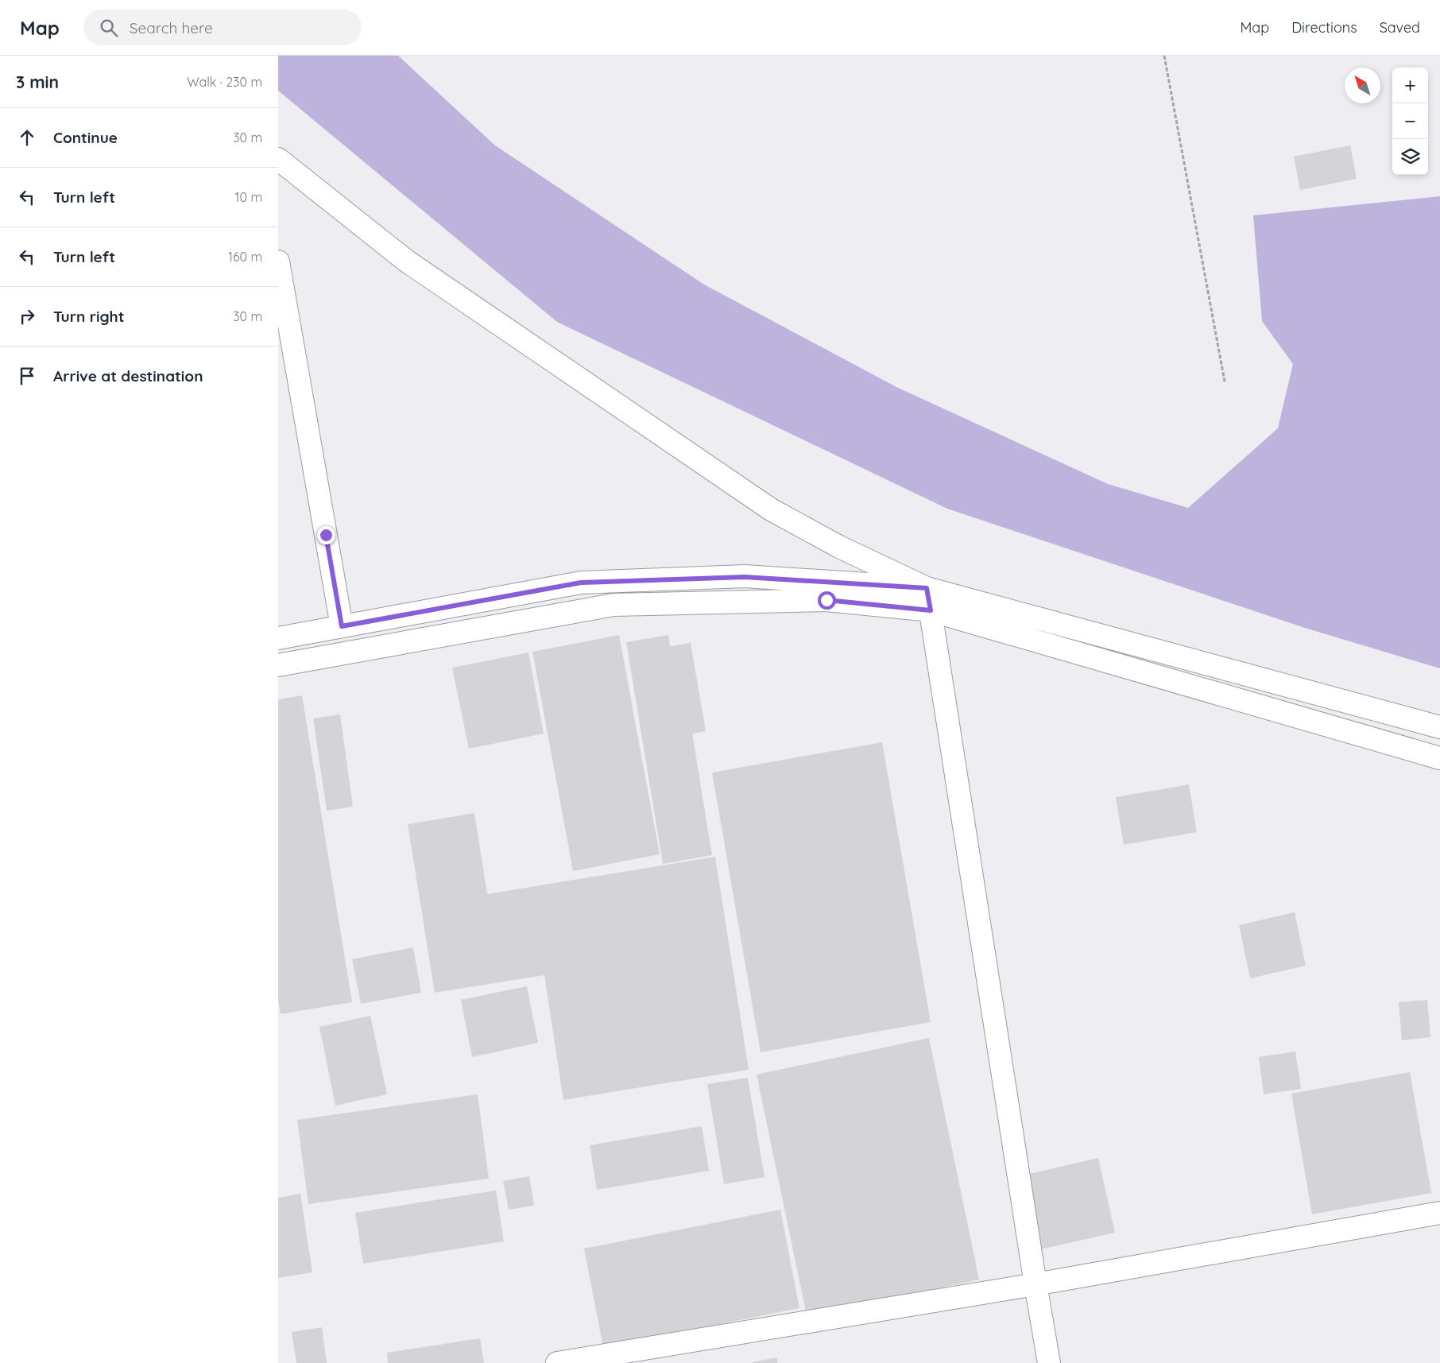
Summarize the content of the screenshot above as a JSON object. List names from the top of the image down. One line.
{"north":"top left","page":{"header":"Map","search":"Search here","nav":["Map","Directions","Saved"],"heading":["3 min","Walk · 230 m"],"map_buttons":["+","−"],"list":[["Continue","30 m"],["Turn left","10 m"],["Turn left","160 m"],["Turn right","30 m"],"Arrive at destination"]}}
